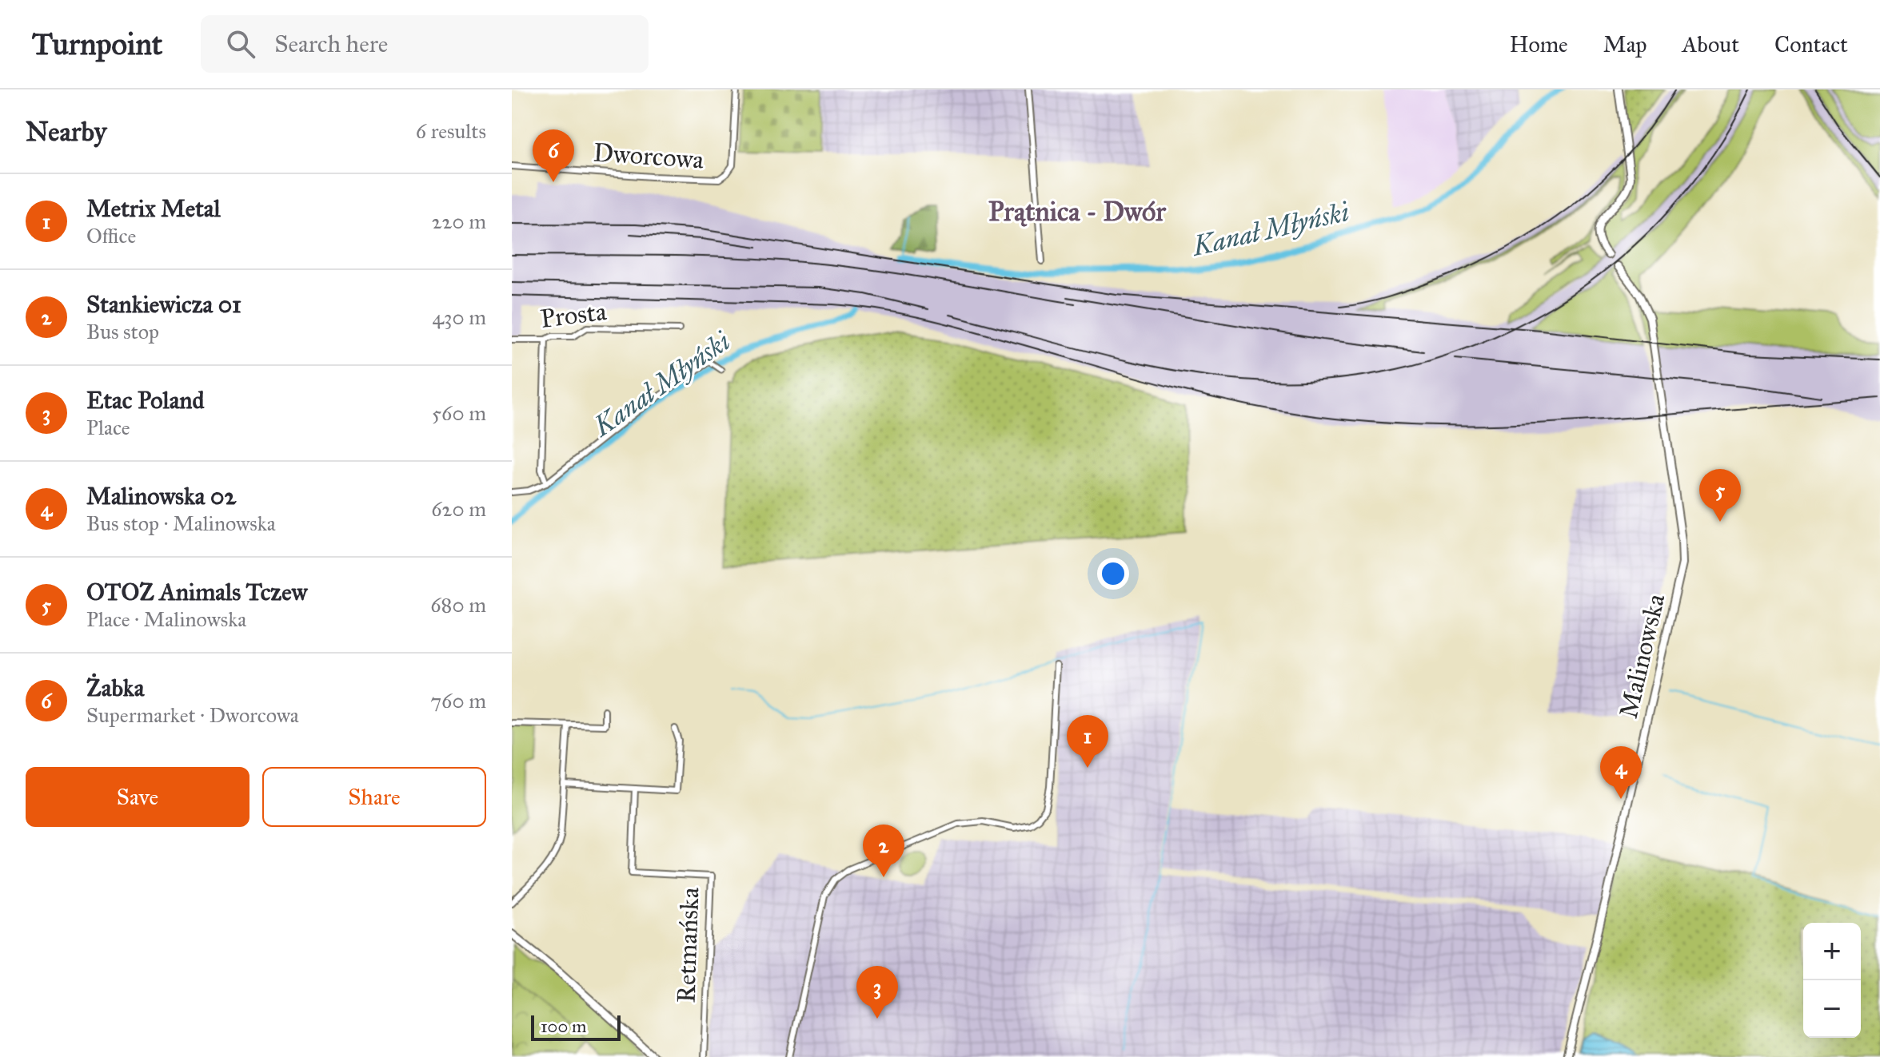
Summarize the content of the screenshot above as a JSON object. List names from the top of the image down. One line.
{"streets":{"street":["Dworcowa","Prosta","Malinowska","Retmańska"]},"districts":["Prątnica - Dwór"],"water":["Kanał Młyński"],"scale_bar":"100 m","page":{"header":"Turnpoint","search":"Search here","nav":["Home","Map","About","Contact"],"heading":["Nearby","6 results"],"pins":["6","5","1","4","2","3"],"list":[{"mark":"1","name":"Metrix Metal","note":"Office","value":"220 m"},{"mark":"2","name":"Stankiewicza 01","note":"Bus stop","value":"430 m"},{"mark":"3","name":"Etac Poland","note":"Place","value":"560 m"},{"mark":"4","name":"Malinowska 02","note":"Bus stop · Malinowska","value":"620 m"},{"mark":"5","name":"OTOZ Animals Tczew","note":"Place · Malinowska","value":"680 m"},{"mark":"6","name":"Żabka","note":"Supermarket · Dworcowa","value":"760 m"}],"buttons":["Save","Share"],"map_buttons":["+","−"],"scale":"100 m"}}
